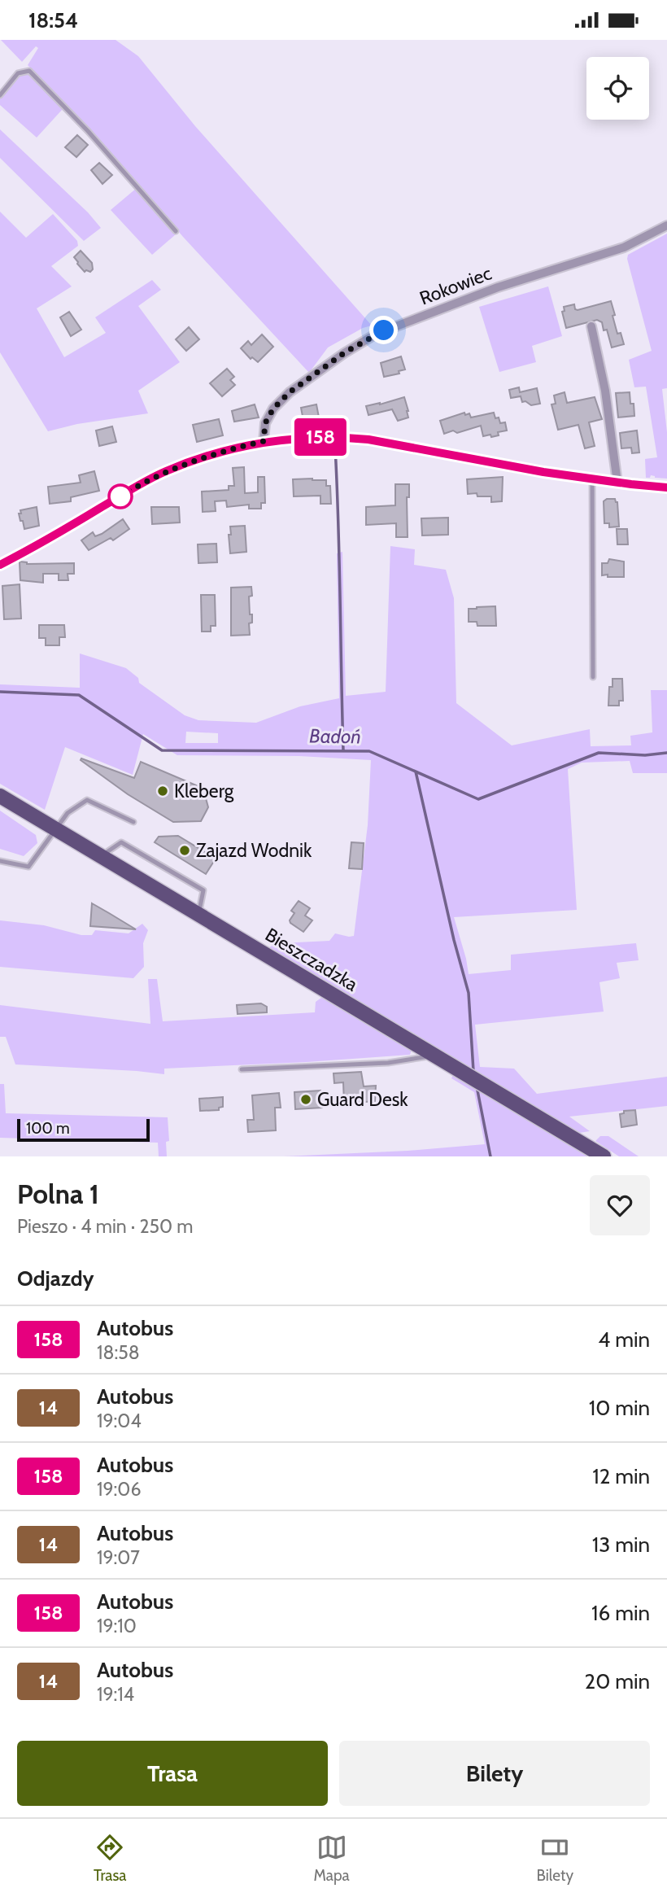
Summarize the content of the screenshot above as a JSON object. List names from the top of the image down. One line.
{"streets":{"main road":["Bieszczadzka"],"street":["Rokowiec"]},"water":["Badoń"],"places":["Kleberg","Zajazd Wodnik","Guard Desk"],"lines":["bus line 158"],"scale_bar":"100 m","page":{"status":"18:54","on_map":"158","scale":"100 m","heading":[["Polna 1","Pieszo · 4 min · 250 m"],"Odjazdy"],"list":[{"mark":"158","name":"Autobus","note":"18:58","value":"4 min"},{"mark":"14","name":"Autobus","note":"19:04","value":"10 min"},{"mark":"158","name":"Autobus","note":"19:06","value":"12 min"},{"mark":"14","name":"Autobus","note":"19:07","value":"13 min"},{"mark":"158","name":"Autobus","note":"19:10","value":"16 min"},{"mark":"14","name":"Autobus","note":"19:14","value":"20 min"}],"buttons":["Trasa","Bilety"],"tabs":["Trasa","Mapa","Bilety"]}}
